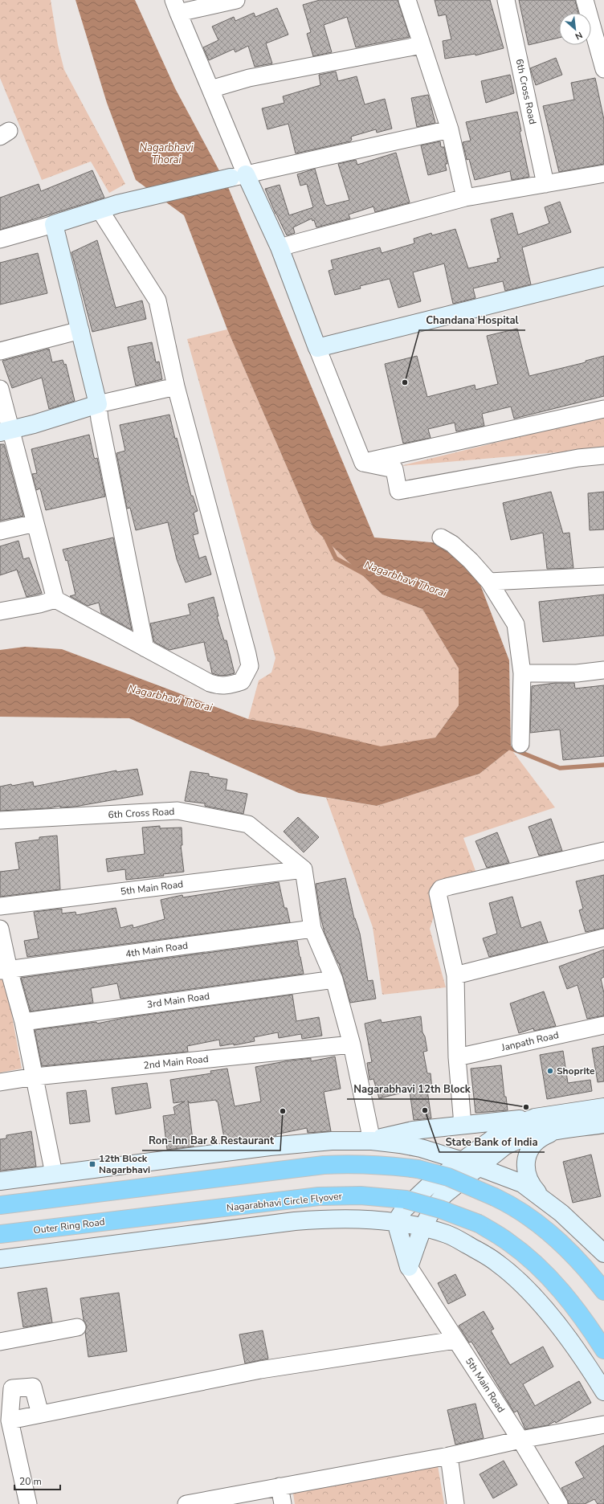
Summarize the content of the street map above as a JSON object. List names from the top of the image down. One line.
{"streets":{"highway":["Nagarabhavi Circle Flyover","Outer Ring Road"],"street":["6th Cross Road","5th Main Road","4th Main Road","3rd Main Road","Janpath Road","2nd Main Road"]},"crossings":[["6th Cross Road","5th Main Road"],["Nagarabhavi Circle Flyover","Outer Ring Road"]],"water":["Nagarbhavi Thorai"],"places":{"other":["Chandana Hospital","Shoprite","Nagarabhavi 12th Block","State Bank of India","Ron-Inn Bar & Restaurant"],"transit":["12th Block Nagarbhavi"]},"scale_bar":"20 m","north":"bottom right"}
